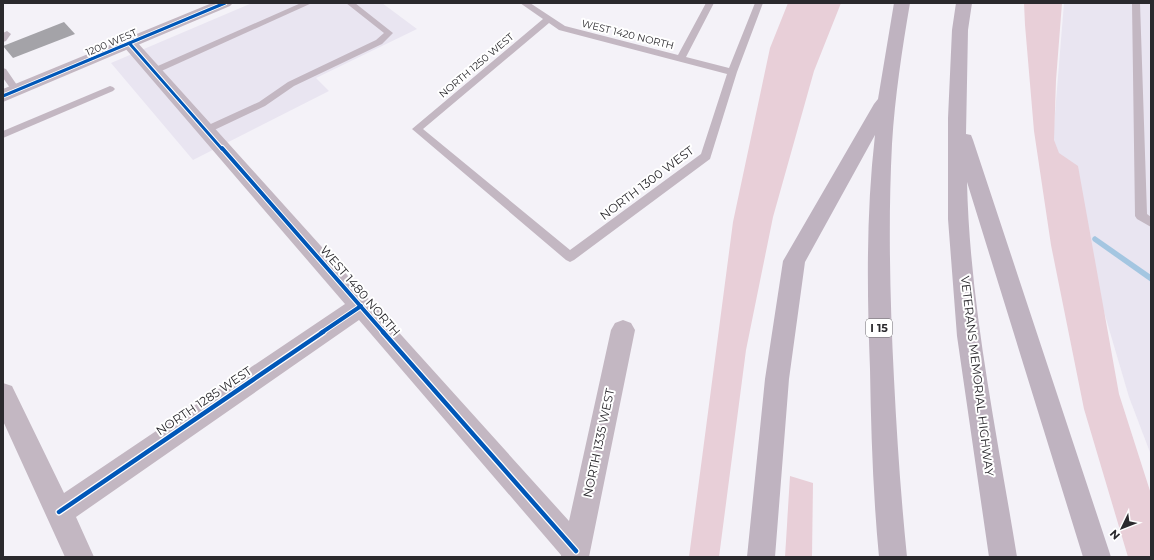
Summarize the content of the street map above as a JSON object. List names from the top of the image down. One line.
{"streets":{"highway":["I 15","VETERANS MEMORIAL HIGHWAY"],"street":["1200 WEST","WEST 1480 NORTH","NORTH 1285 WEST","NORTH 1335 WEST"],"lane":["WEST 1420 NORTH","NORTH 1250 WEST","NORTH 1300 WEST"]},"crossings":[["WEST 1420 NORTH","NORTH 1250 WEST"],["WEST 1420 NORTH","NORTH 1300 WEST"],["1200 WEST","WEST 1480 NORTH"],["NORTH 1250 WEST","NORTH 1300 WEST"],["WEST 1480 NORTH","NORTH 1285 WEST"],["WEST 1480 NORTH","NORTH 1335 WEST"]],"north":"bottom left"}
